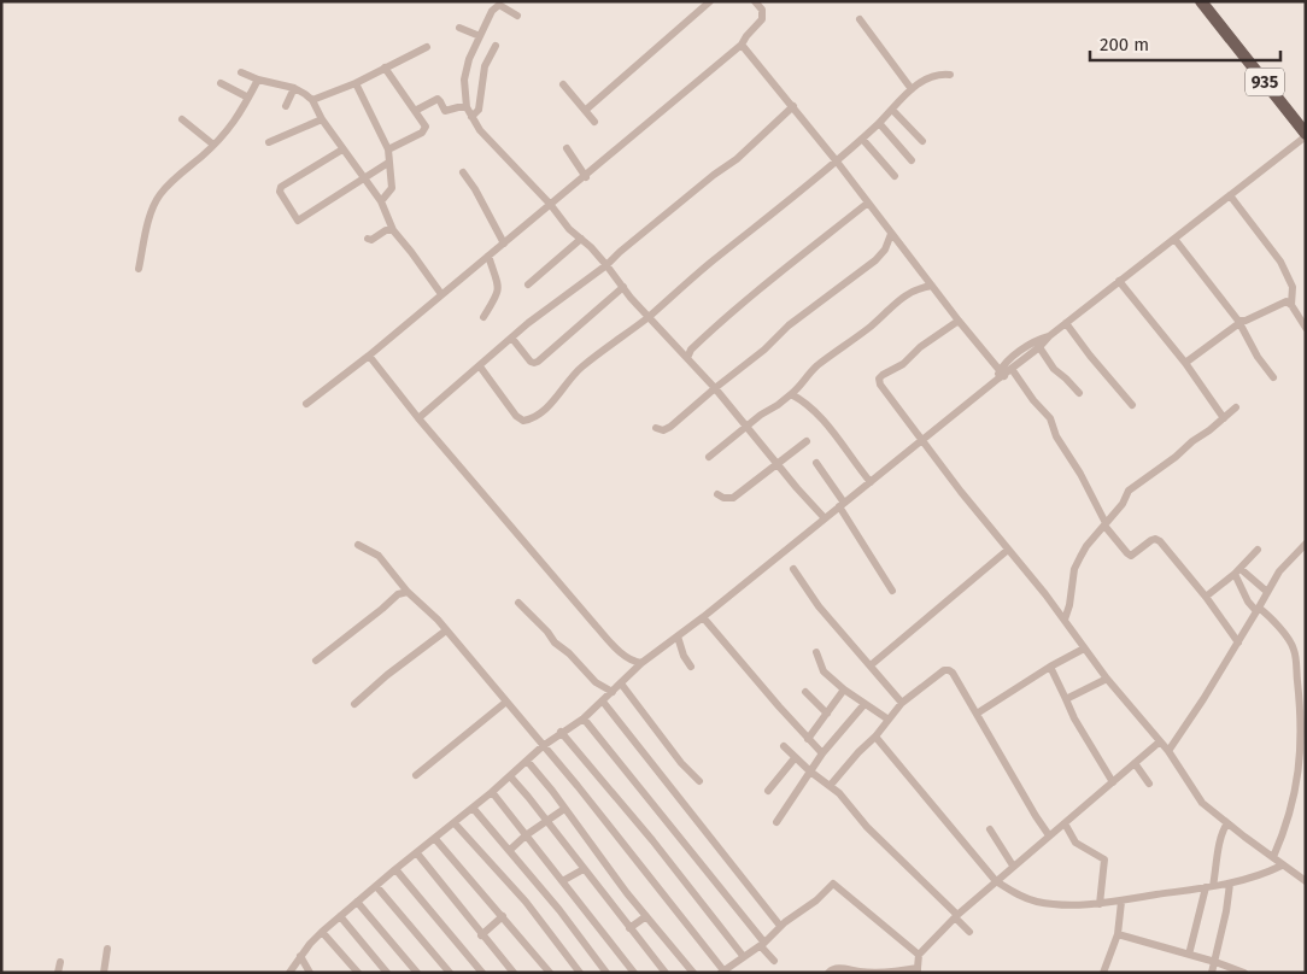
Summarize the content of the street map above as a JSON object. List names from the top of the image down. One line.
{"streets":{"main road":["935"]},"scale_bar":"200 m"}
